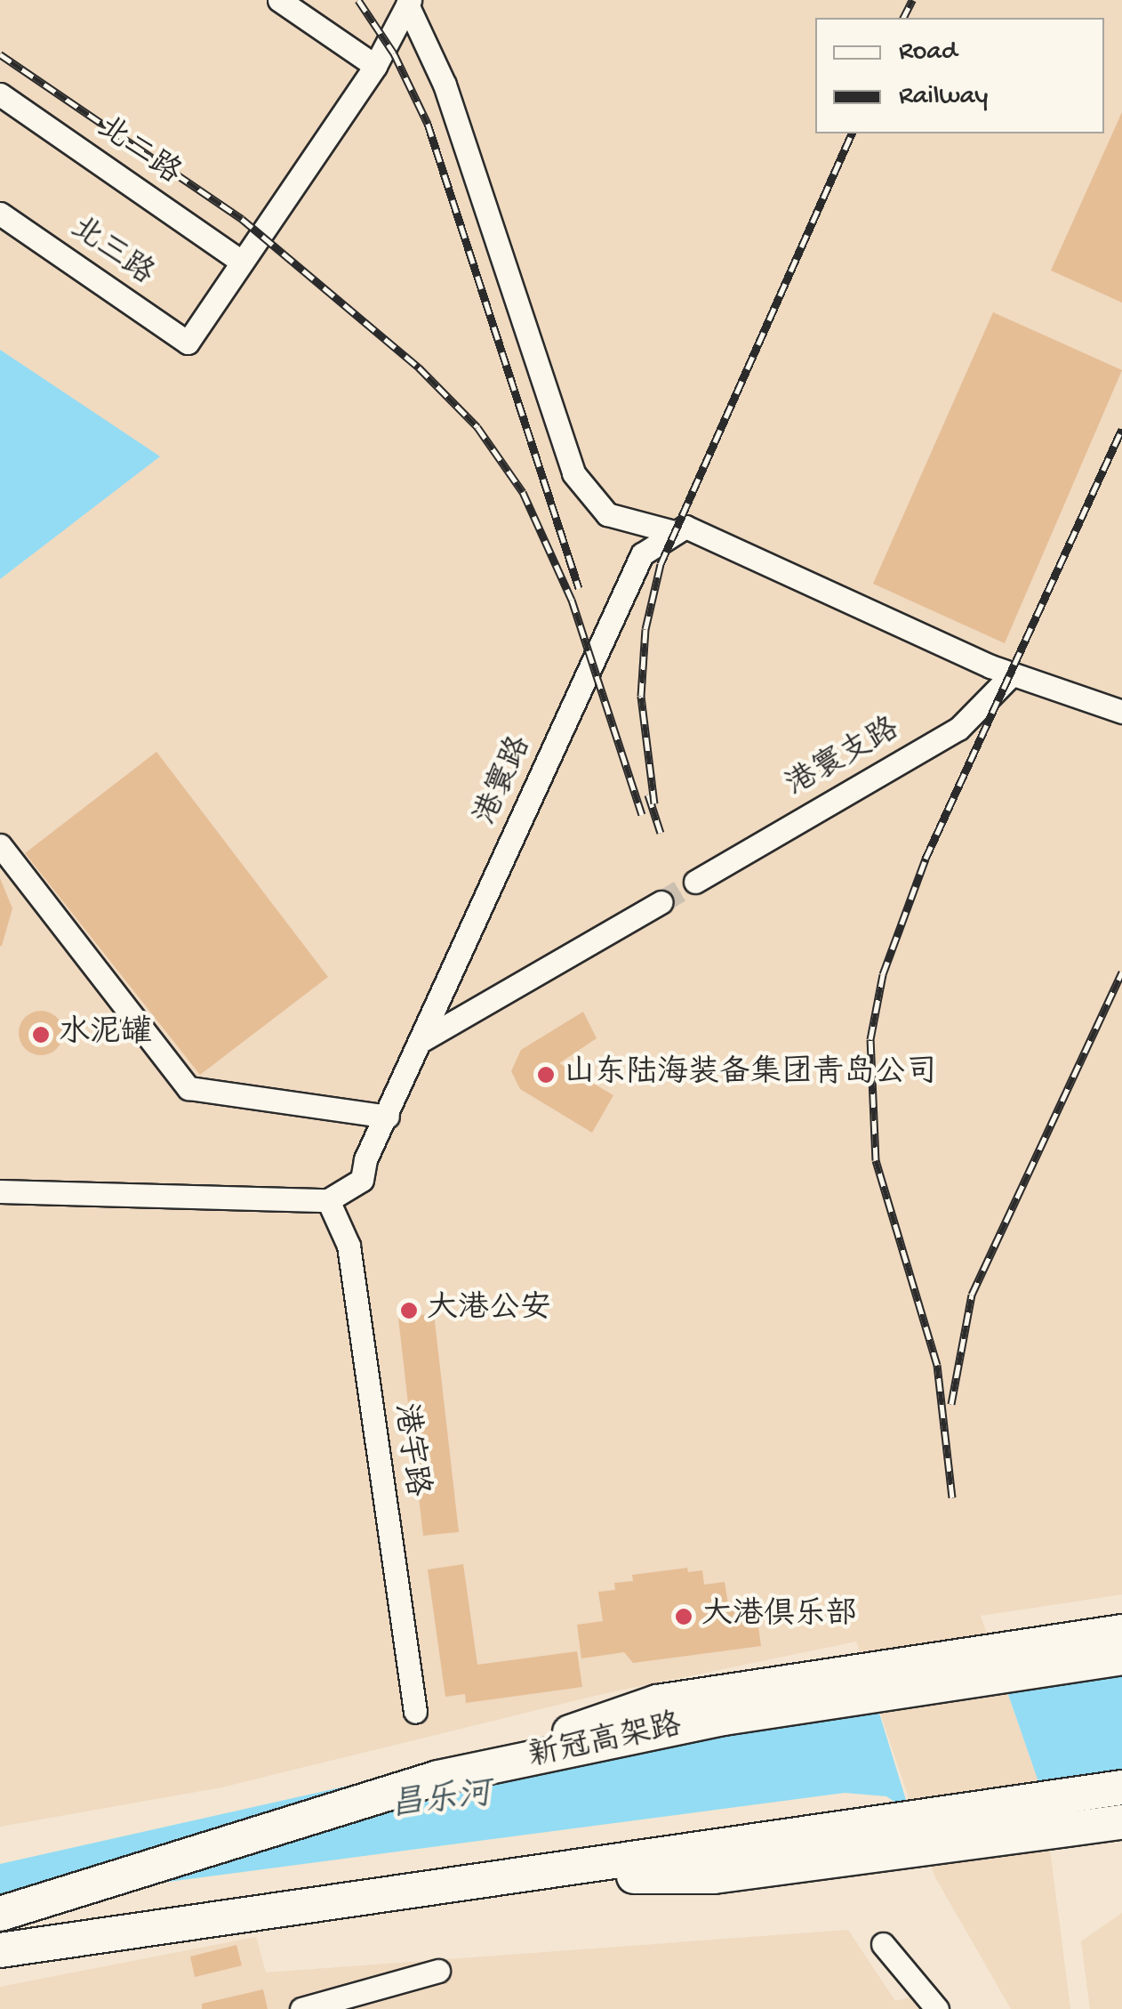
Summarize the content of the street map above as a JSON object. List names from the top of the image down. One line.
{"streets":{"highway":["新冠高架路"],"street":["北二路","北三路","港寰支路","港寰路","港宇路"]},"crossings":[["北二路","北三路"],["港寰路","港宇路"]],"water":["昌乐河"],"places":["水泥罐","山东陆海装备集团青岛公司","大港公安","大港俱乐部"],"legend":["Road","Railway"]}
